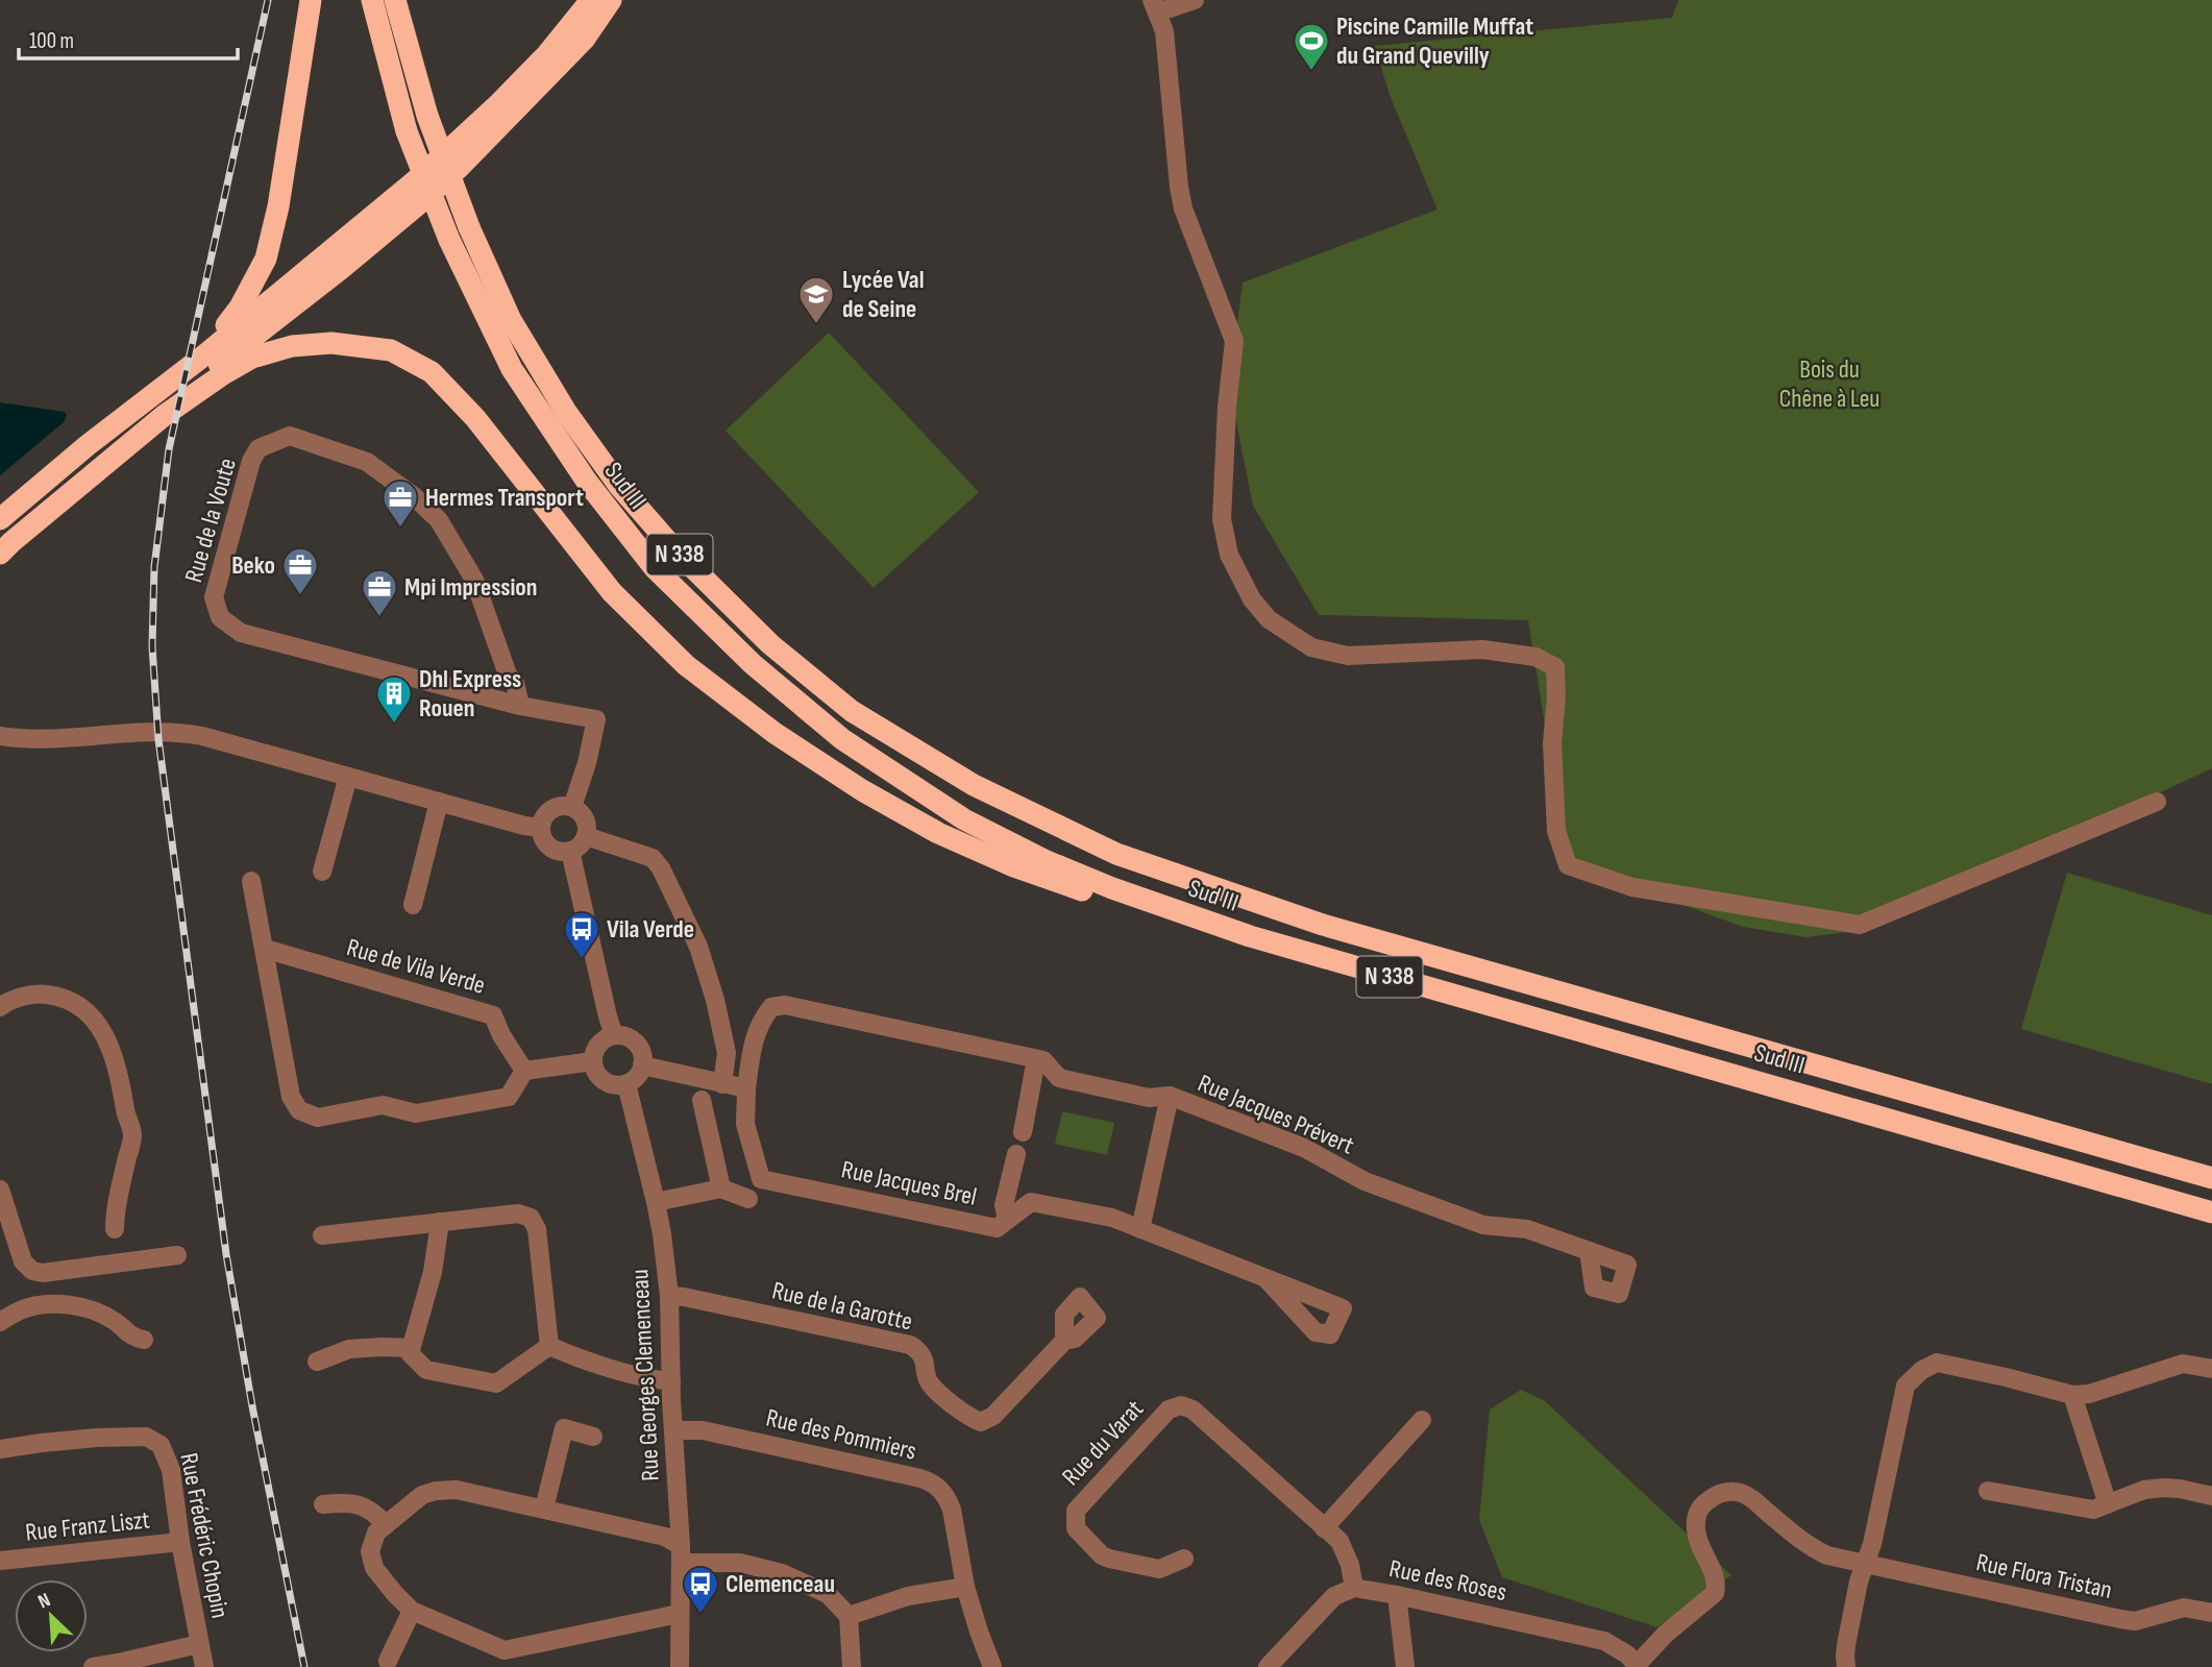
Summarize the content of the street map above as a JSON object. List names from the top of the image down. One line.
{"streets":{"highway":["Sud III","N 338"],"street":["Rue de la Voute","Rue de Vila Verde","Rue Jacques Prévert","Rue Jacques Brel","Rue de la Garotte","Rue Georges Clemenceau","Rue des Pommiers","Rue du Varat","Rue Franz Liszt","Rue Frédéric Chopin","Rue Flora Tristan","Rue des Roses"]},"crossings":[["Sud III","N 338"],["Rue Jacques Prévert","Rue Jacques Brel"],["Rue de la Garotte","Rue Georges Clemenceau"],["Rue Georges Clemenceau","Rue des Pommiers"],["Rue du Varat","Rue des Roses"],["Rue Franz Liszt","Rue Frédéric Chopin"],["Rue Flora Tristan","Rue des Roses"]],"parks":["Bois du Chêne à Leu"],"places":{"sports":["Piscine Camille Muffat du Grand Quevilly"],"school or university":["Lycée Val de Seine"],"office":["Hermes Transport","Beko","Mpi Impression"],"building":["Dhl Express Rouen"],"bus stop":["Vila Verde","Clemenceau"]},"scale_bar":"100 m","north":"top left"}
